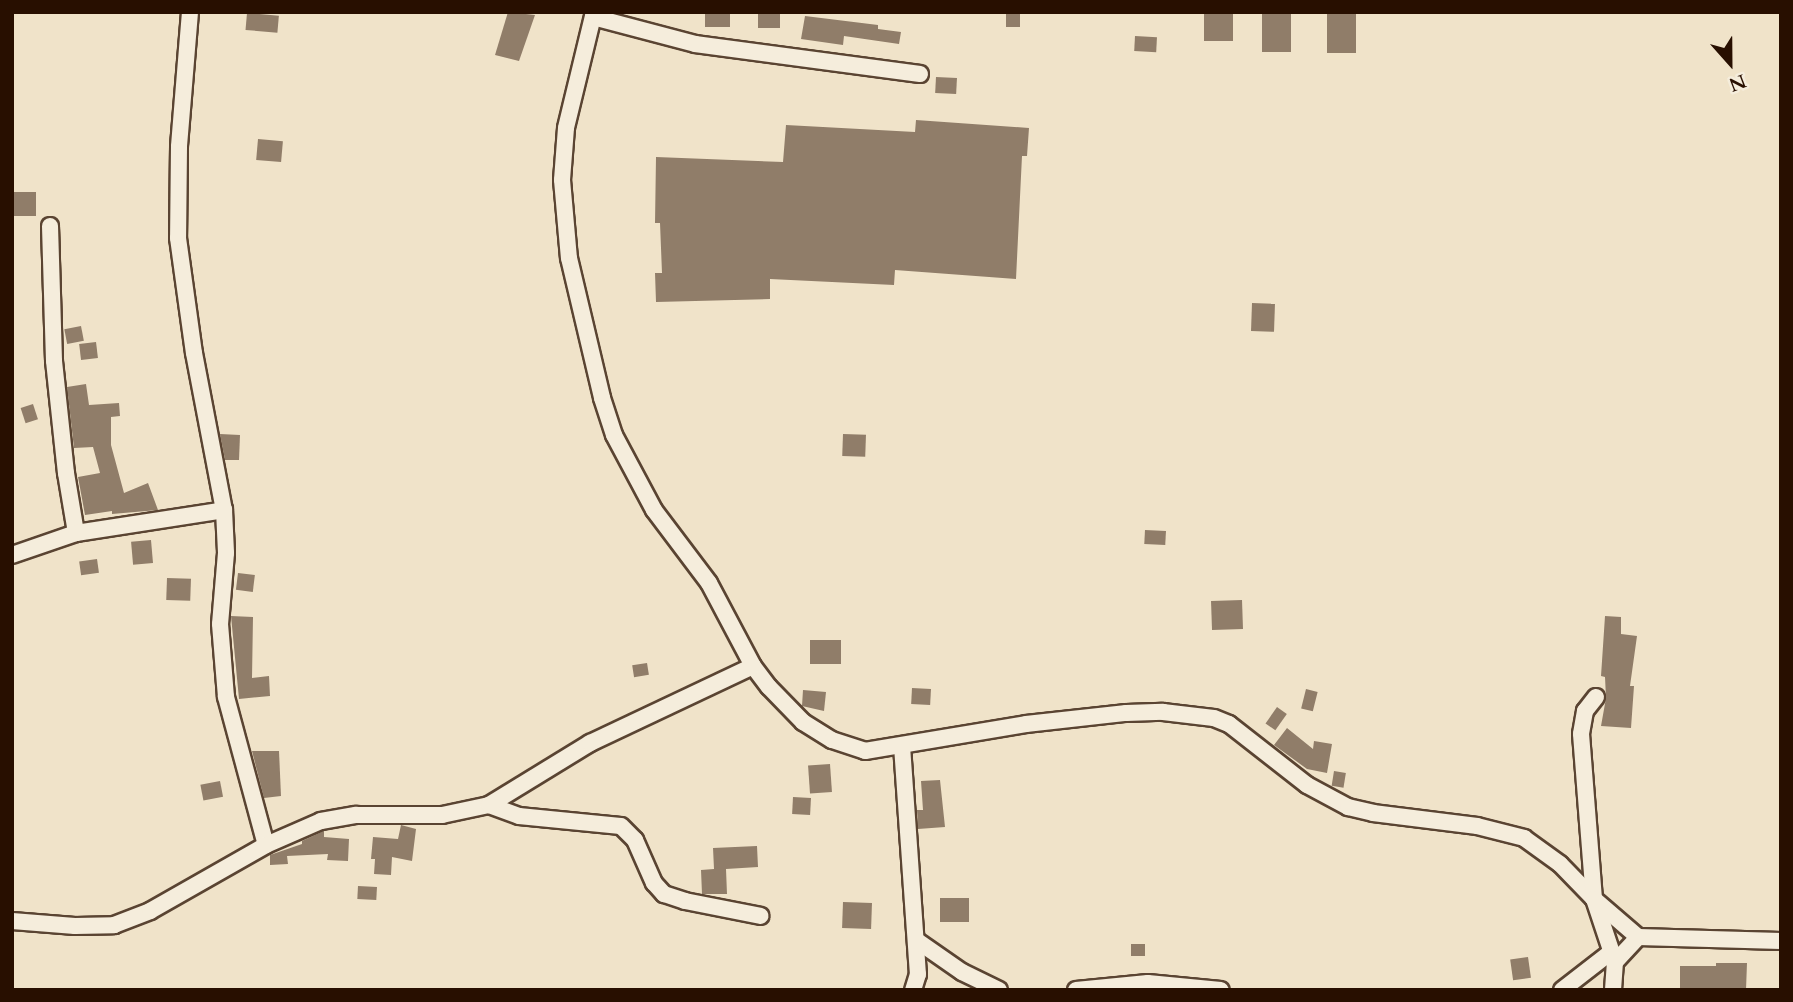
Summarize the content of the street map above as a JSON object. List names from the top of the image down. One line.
{"north":"bottom"}
